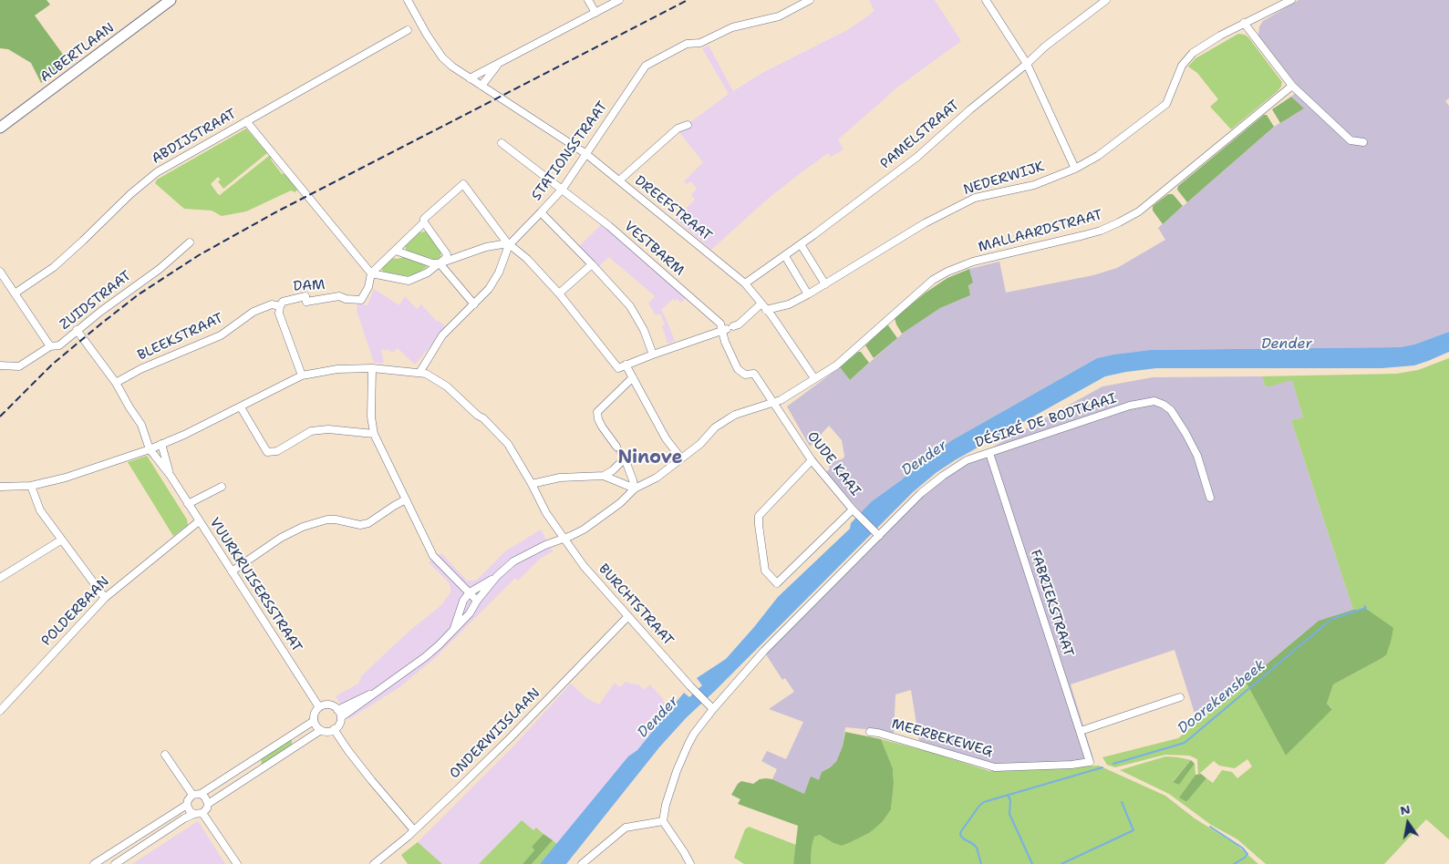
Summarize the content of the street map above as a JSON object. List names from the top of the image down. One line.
{"streets":{"main road":["ALBERTLAAN"],"street":["PAMELSTRAAT","ABDIJSTRAAT","STATIONSSTRAAT","NEDERWIJK","DREEFSTRAAT","MALLAARDSTRAAT","VESTBARM","DAM","ZUIDSTRAAT","BLEEKSTRAAT","DÉSIRÉ DE BODTKAAI","OUDE KAAI","VUURKRUISERSSTRAAT","FABRIEKSTRAAT","BURCHTSTRAAT","POLDERBAAN","ONDERWIJSLAAN","MEERBEKEWEG"]},"crossings":[["PAMELSTRAAT","DREEFSTRAAT"],["ABDIJSTRAAT","DREEFSTRAAT"],["STATIONSSTRAAT","DREEFSTRAAT"],["STATIONSSTRAAT","VESTBARM"],["NEDERWIJK","DREEFSTRAAT"],["DREEFSTRAAT","MALLAARDSTRAAT"],["MALLAARDSTRAAT","VESTBARM"],["MALLAARDSTRAAT","OUDE KAAI"],["MALLAARDSTRAAT","BURCHTSTRAAT"],["VESTBARM","OUDE KAAI"],["DAM","BLEEKSTRAAT"],["DAM","BURCHTSTRAAT"],["DÉSIRÉ DE BODTKAAI","OUDE KAAI"],["DÉSIRÉ DE BODTKAAI","FABRIEKSTRAAT"],["DÉSIRÉ DE BODTKAAI","BURCHTSTRAAT"],["VUURKRUISERSSTRAAT","BURCHTSTRAAT"],["VUURKRUISERSSTRAAT","POLDERBAAN"],["FABRIEKSTRAAT","MEERBEKEWEG"],["BURCHTSTRAAT","ONDERWIJSLAAN"]],"districts":["Ninove"],"water":["Dender","Doorekensbeek"],"north":"top"}
